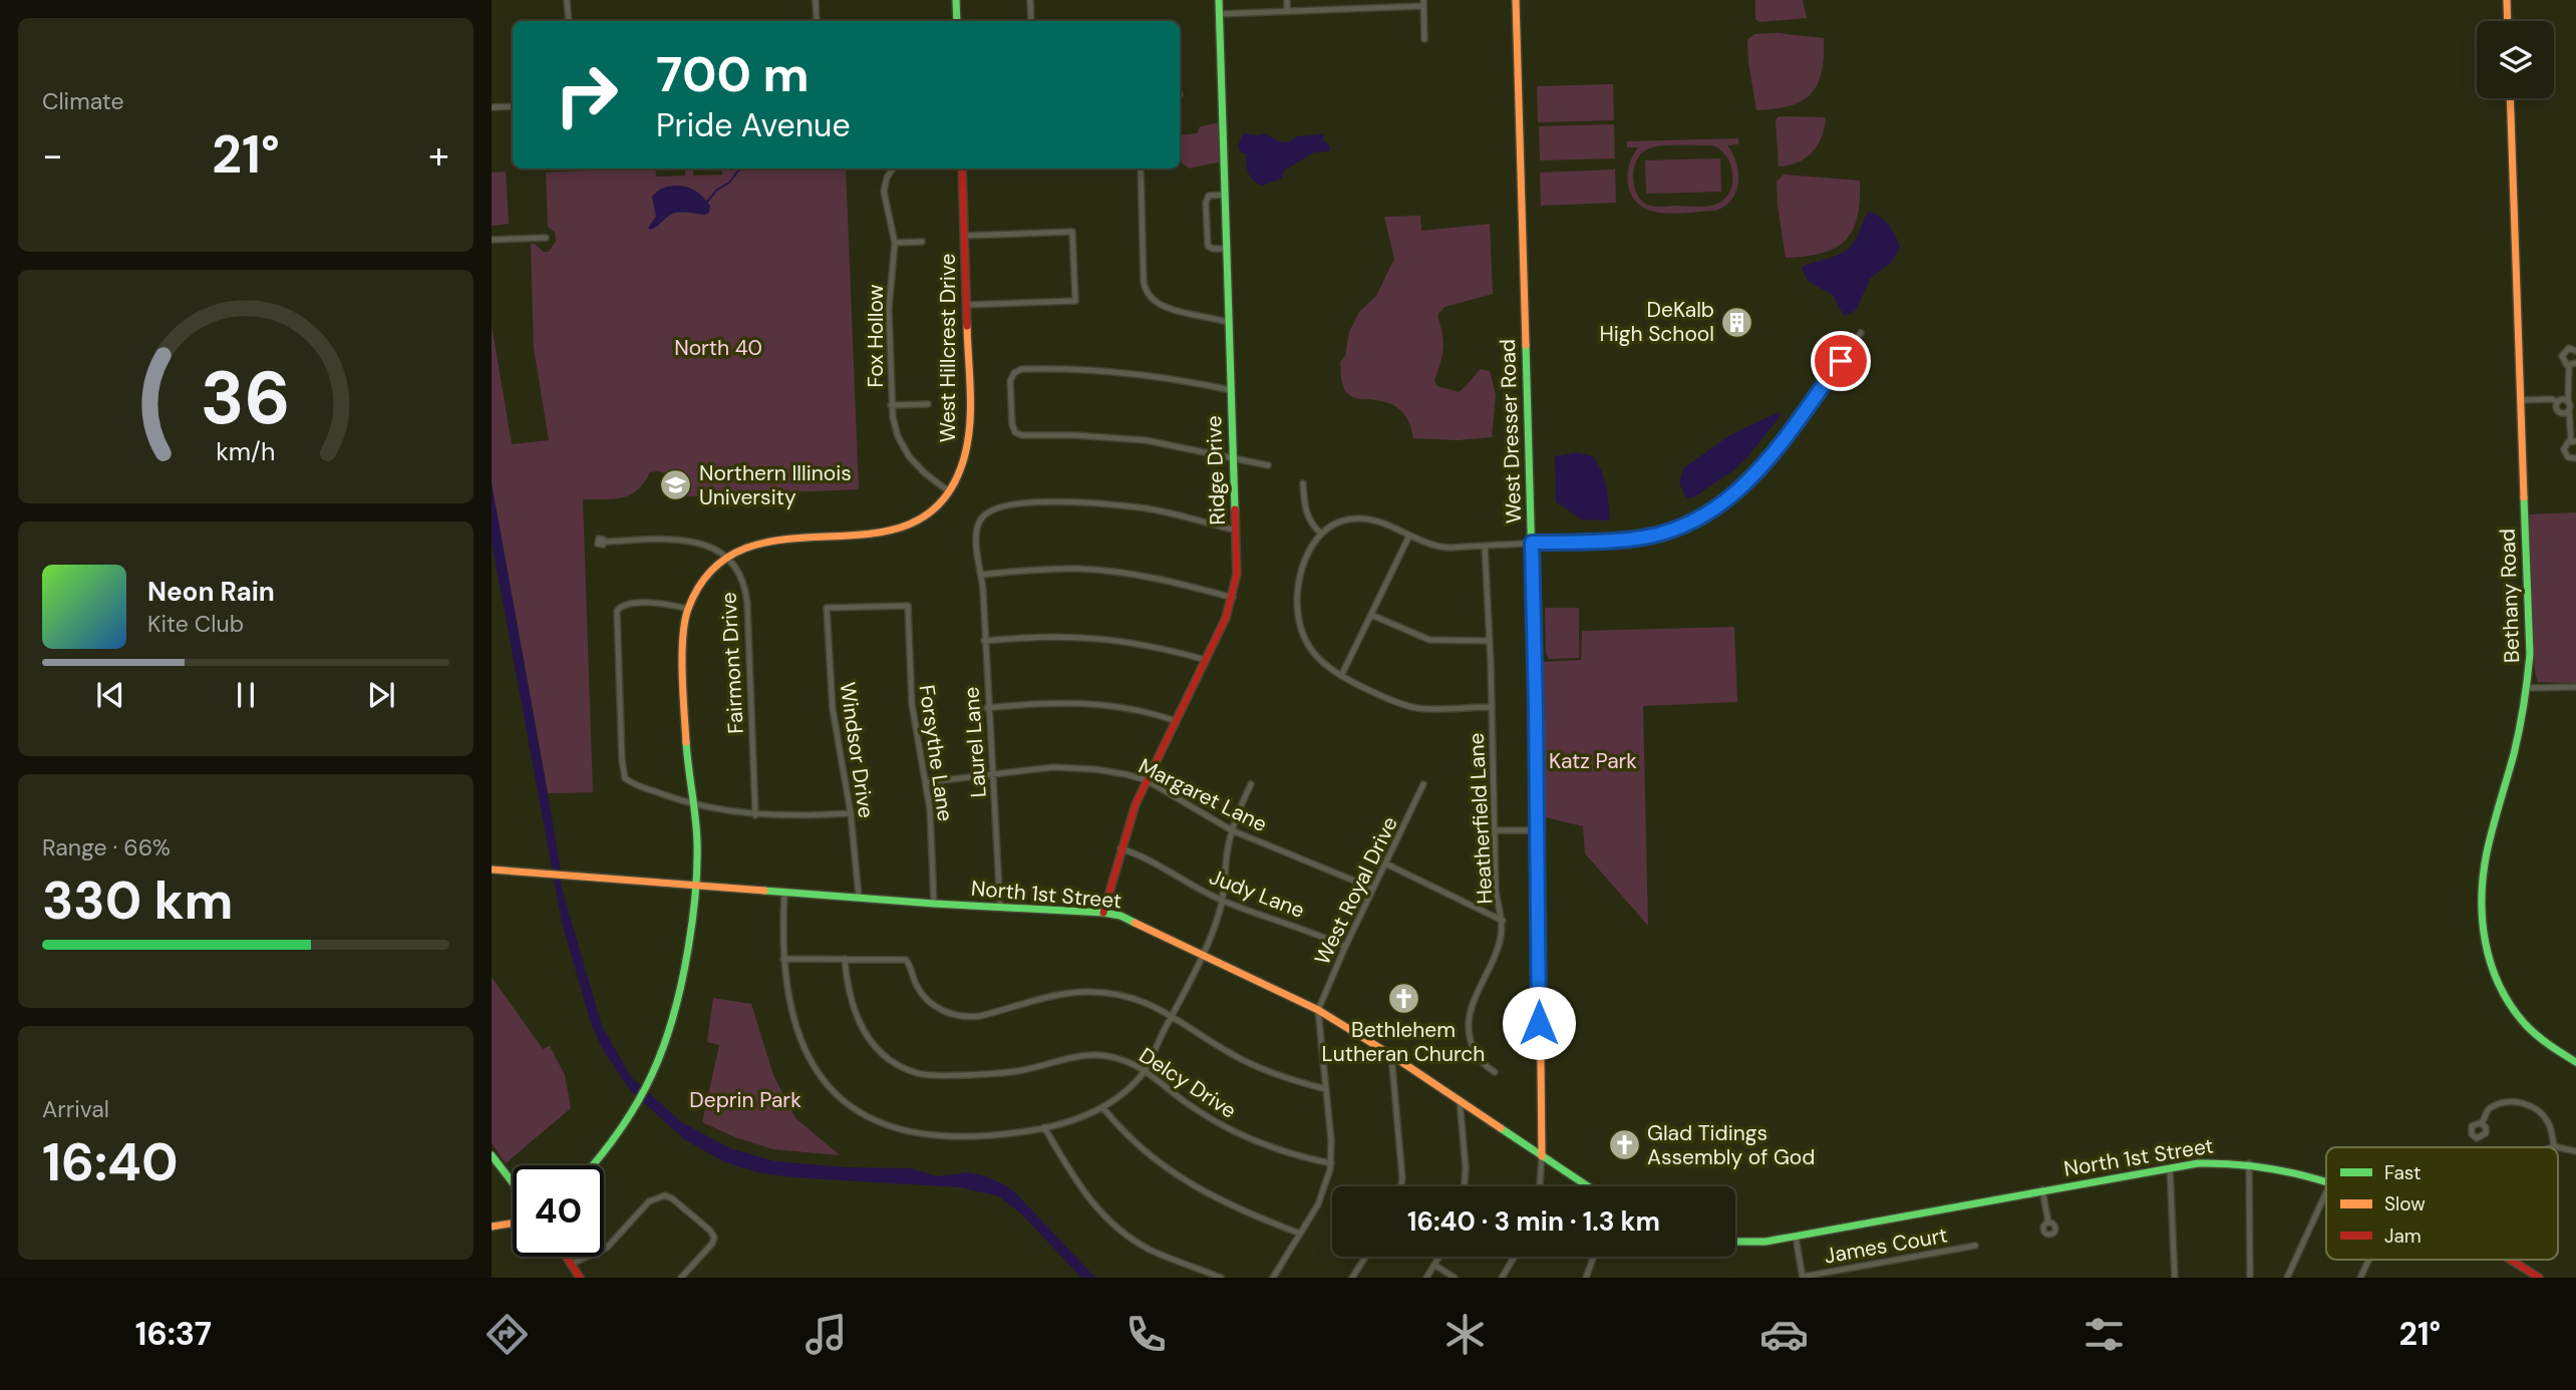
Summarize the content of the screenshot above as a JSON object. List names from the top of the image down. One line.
{"streets":{"street":["Fox Hollow","West Hillcrest Drive","West Dresser Road","Ridge Drive","Bethany Road","Fairmont Drive","Laurel Lane","Windsor Drive","Forsythe Lane","Margaret Lane","Heatherfield Lane","West Royal Drive","Judy Lane","North 1st Street","Delcy Drive","James Court"]},"crossings":[["Fox Hollow","West Hillcrest Drive"],["West Hillcrest Drive","Fairmont Drive"],["West Hillcrest Drive","North 1st Street"],["West Dresser Road","North 1st Street"],["Ridge Drive","Laurel Lane"],["Ridge Drive","Margaret Lane"],["Ridge Drive","Judy Lane"],["Ridge Drive","North 1st Street"],["Laurel Lane","Margaret Lane"],["Laurel Lane","North 1st Street"],["Windsor Drive","Forsythe Lane"],["Windsor Drive","North 1st Street"],["Forsythe Lane","Margaret Lane"],["Forsythe Lane","North 1st Street"],["Margaret Lane","West Royal Drive"],["West Royal Drive","Judy Lane"],["West Royal Drive","North 1st Street"]],"parks":["North 40","Katz Park","Deprin Park"],"places":{"building":["DeKalb High School"],"school or university":["Northern Illinois University"],"church":["Bethlehem Lutheran Church","Glad Tidings Assembly of God"]},"legend":["Fast","Slow","Jam"],"page":{"tile":["Climate",["Range · 66%","330 km"],["Arrival","16:40"]],"turn":["700 m","Pride Avenue"],"heat":["−","21°","+"],"song":["Neon Rain","Kite Club"],"limit":"40","trip":"16:40 · 3 min · 1.3 km","tabs":["16:37","21°"],"gauge":["36","km/h"]}}
